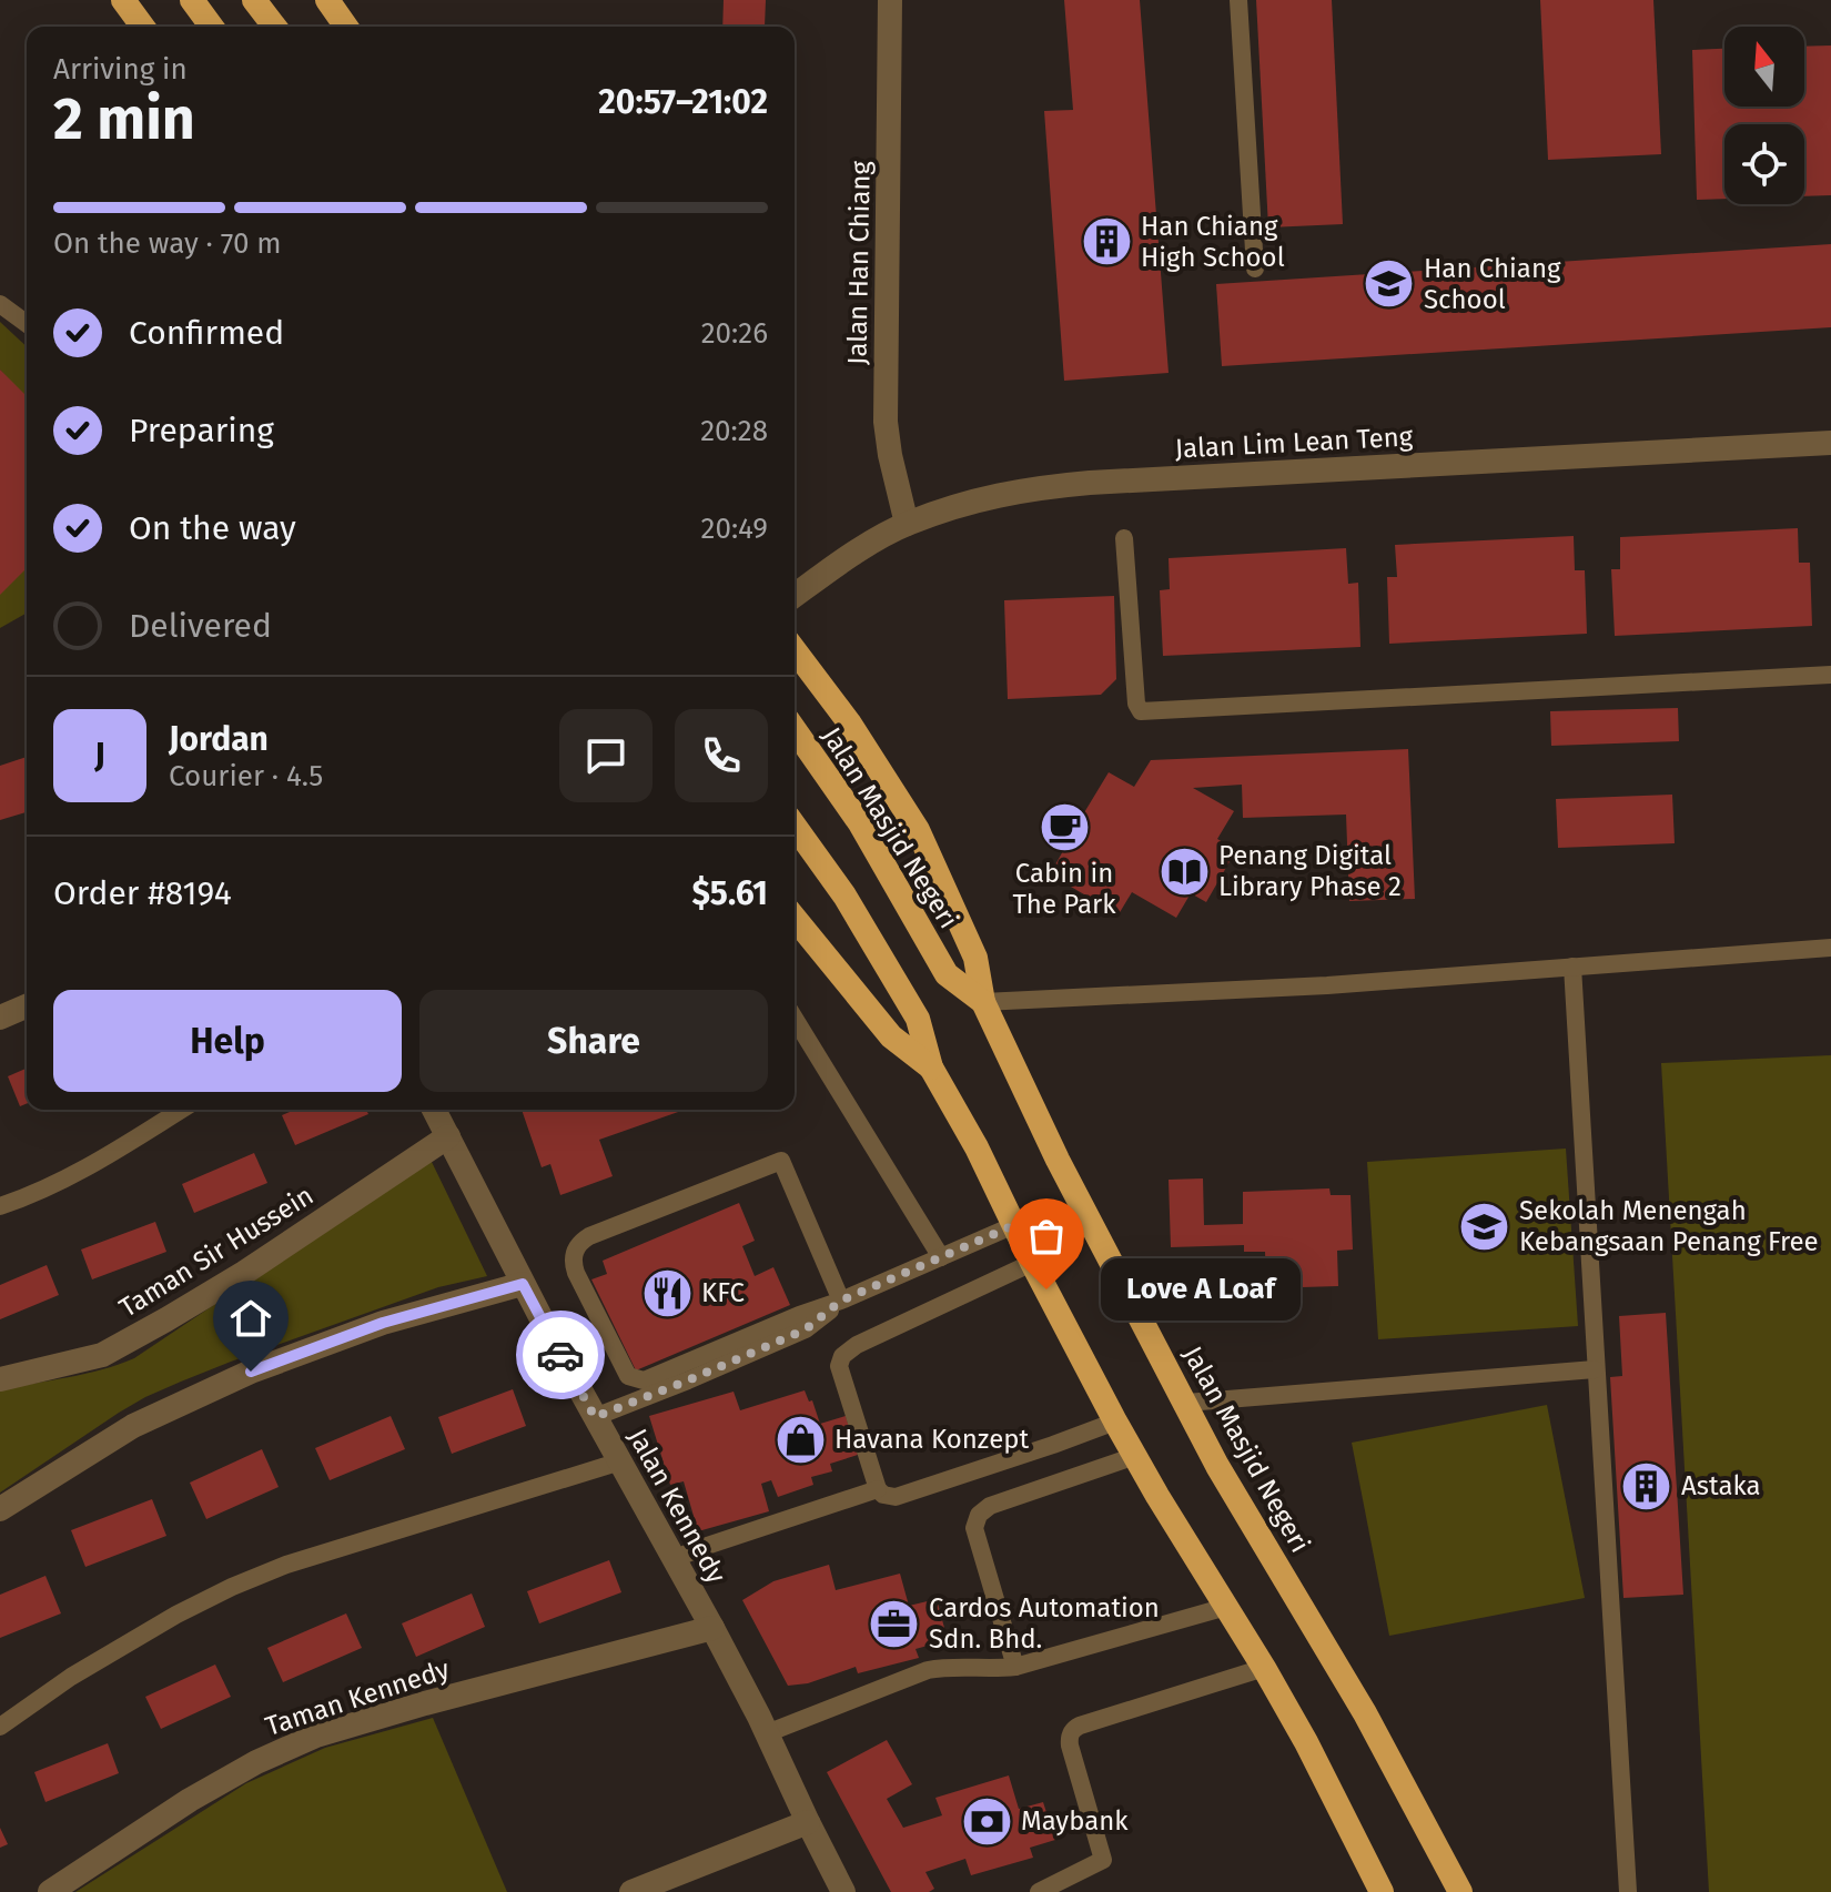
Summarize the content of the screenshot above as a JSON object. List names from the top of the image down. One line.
{"streets":{"highway":["Jalan Masjid Negeri"],"street":["Jalan Han Chiang","Jalan Lim Lean Teng","Taman Sir Hussein","Jalan Kennedy","Taman Kennedy"]},"crossings":[["Jalan Han Chiang","Jalan Lim Lean Teng"],["Taman Sir Hussein","Jalan Kennedy"],["Jalan Kennedy","Taman Kennedy"]],"places":{"building":["Han Chiang High School","Astaka"],"school or university":["Han Chiang School","Sekolah Menengah Kebangsaan Penang Free"],"cafe":["Cabin in The Park"],"library":["Penang Digital Library Phase 2"],"other":["Love A Loaf"],"restaurant":["KFC"],"shop":["Havana Konzept"],"office":["Cardos Automation Sdn. Bhd."],"bank":["Maybank"]},"north":"top","page":{"heading":["2 min","Arriving in","20:57–21:02"],"panel":["Jordan","Courier · 4.5","Order #8194","$5.61"],"bar":"On the way · 70 m","list":[["Confirmed","20:26"],["Preparing","20:28"],["On the way","20:49"],"Delivered"],"round":"J","buttons":["Help","Share"],"bubble":"Love A Loaf"}}
